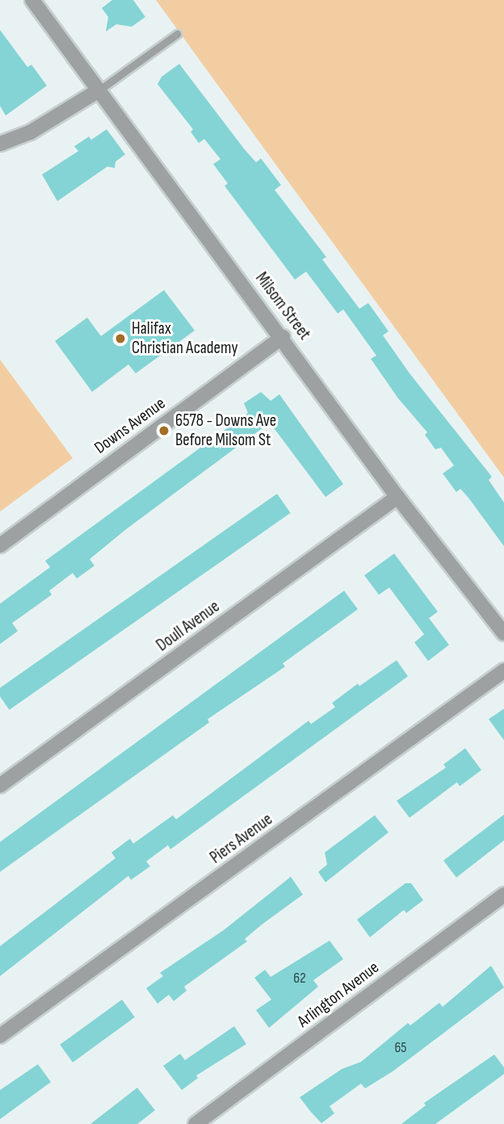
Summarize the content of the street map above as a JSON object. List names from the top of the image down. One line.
{"streets":{"street":["Milsom Street","Downs Avenue","Doull Avenue","Piers Avenue","Arlington Avenue"]},"crossings":[["Milsom Street","Downs Avenue"],["Milsom Street","Doull Avenue"]],"places":["Halifax Christian Academy","6578 - Downs Ave Before Milsom St"],"house_numbers":["62","65"]}
